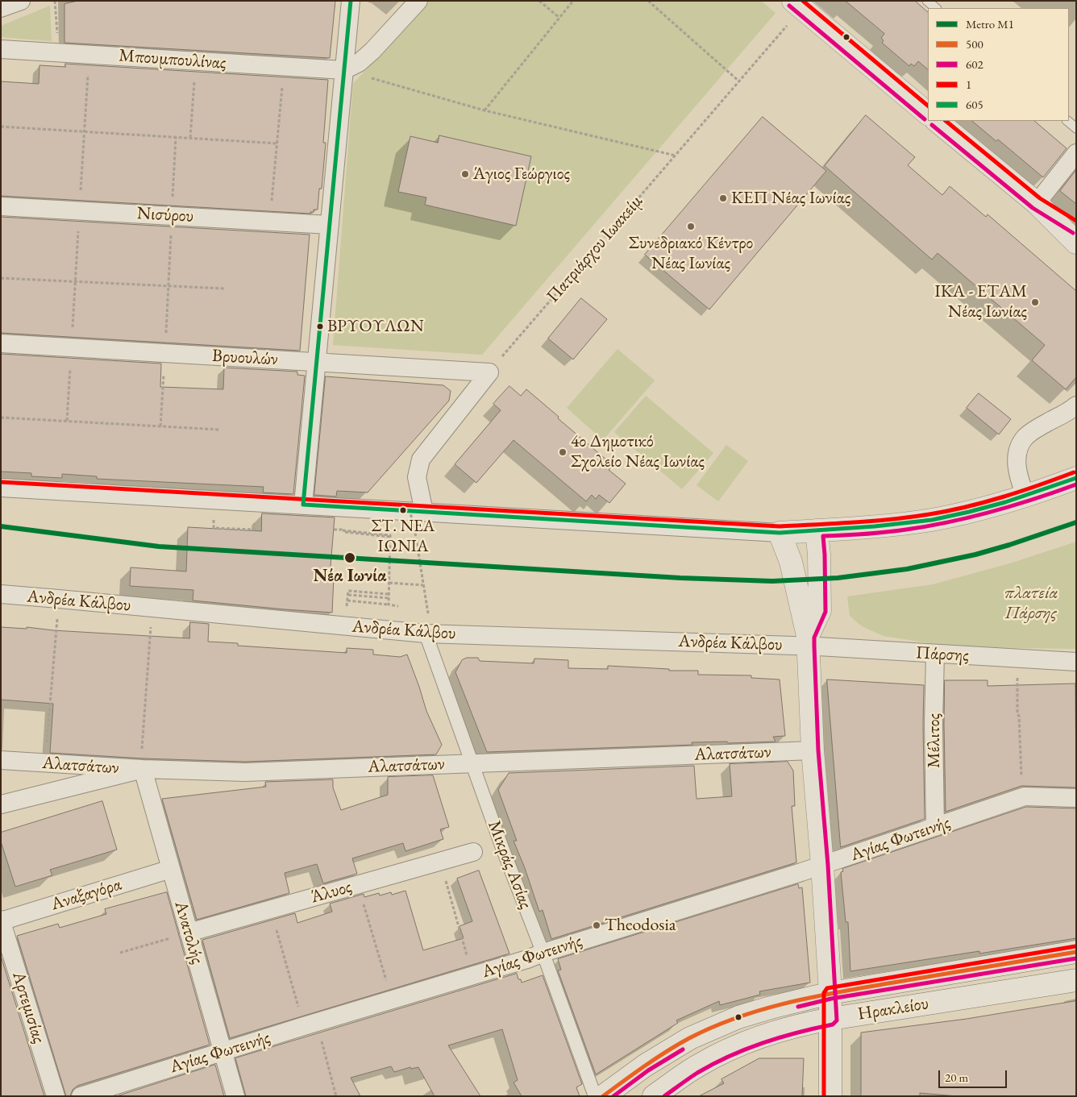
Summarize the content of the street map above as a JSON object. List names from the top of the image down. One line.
{"streets":{"street":["Μπουμπουλίνας","Νισύρου","Βρυουλών","Ανδρέα Κάλβου","Πάρσης","Μέλιτος","Αλατσάτων","Αγίας Φωτεινής","Μικράς Ασίας","Άλυος","Αναξαγόρα","Ανατολής","Αρτεμισίας","Ηρακλείου"],"path":["Πατριάρχου Ιωακείμ"]},"crossings":[["Πατριάρχου Ιωακείμ","Βρυουλών"],["Ανδρέα Κάλβου","Πάρσης"],["Ανδρέα Κάλβου","Μικράς Ασίας"],["Πάρσης","Μέλιτος"],["Μέλιτος","Αγίας Φωτεινής"],["Αλατσάτων","Μικράς Ασίας"],["Αλατσάτων","Ανατολής"],["Αγίας Φωτεινής","Μικράς Ασίας"],["Αγίας Φωτεινής","Ανατολής"],["Άλυος","Ανατολής"],["Αναξαγόρα","Ανατολής"],["Αναξαγόρα","Αρτεμισίας"]],"parks":["πλατεία Πάρσης"],"places":["Άγιος Γεώργιος","ΚΕΠ Νέας Ιωνίας","Συνεδριακό Κέντρο Νέας Ιωνίας","ΙΚΑ - ΕΤΑΜ Νέας Ιωνίας","ΒΡΥΟΥΛΩΝ","4ο Δημοτικό Σχολείο Νέας Ιωνίας","ΣΤ. ΝΕΑ ΙΩΝΙΑ","Νέα Ιωνία","Theodosia"],"lines":["transit line 1","transit line 605","transit line 602","metro line Μ1","transit line 500"],"legend":["Metro Μ1","500","602","1","605"],"scale_bar":"20 m"}
